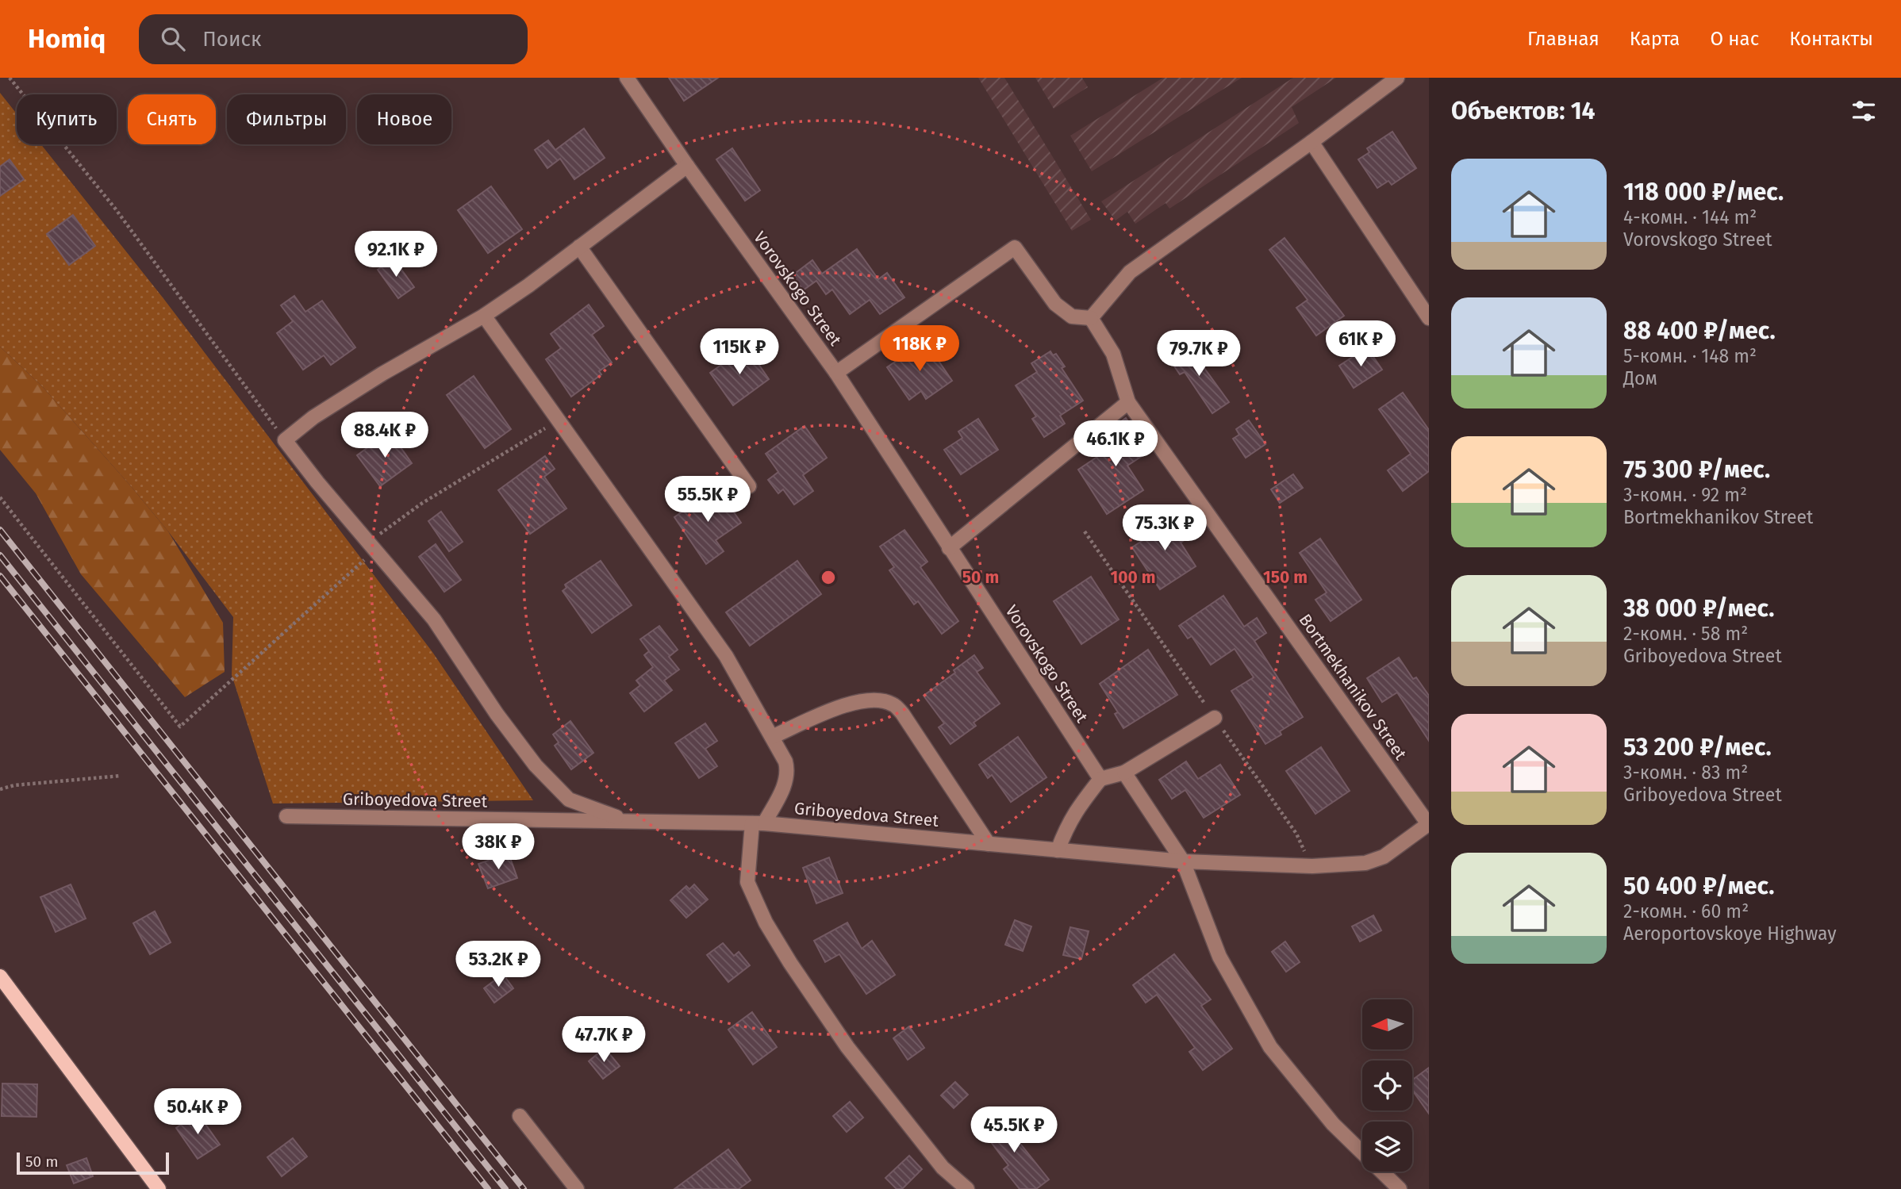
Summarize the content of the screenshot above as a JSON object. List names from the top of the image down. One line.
{"streets":{"street":["Vorovskogo Street","Bortmekhanikov Street","Griboyedova Street"]},"crossings":[["Bortmekhanikov Street","Griboyedova Street"]],"scale_bar":"50 m","north":"left","page":{"header":"Homiq","search":"Поиск","nav":["Главная","Карта","О нас","Контакты"],"heading":"Объектов: 14","chip":["Купить","Снять","Фильтры","Новое"],"list":[{"name":"118 000 ₽/мес.","note":"4-комн. · 144 m² · Vorovskogo Street"},{"name":"88 400 ₽/мес.","note":"5-комн. · 148 m² · Дом"},{"name":"75 300 ₽/мес.","note":"3-комн. · 92 m² · Bortmekhanikov Street"},{"name":"38 000 ₽/мес.","note":"2-комн. · 58 m² · Griboyedova Street"},{"name":"53 200 ₽/мес.","note":"3-комн. · 83 m² · Griboyedova Street"},{"name":"50 400 ₽/мес.","note":"2-комн. · 60 m² · Aeroportovskoye Highway"}],"price":["92.1K ₽","61K ₽","118K ₽","115K ₽","79.7K ₽","88.4K ₽","46.1K ₽","55.5K ₽","75.3K ₽","38K ₽","53.2K ₽","47.7K ₽","50.4K ₽","45.5K ₽"],"scale":"50 m"},"rings":["50 m","100 m","150 m"]}
